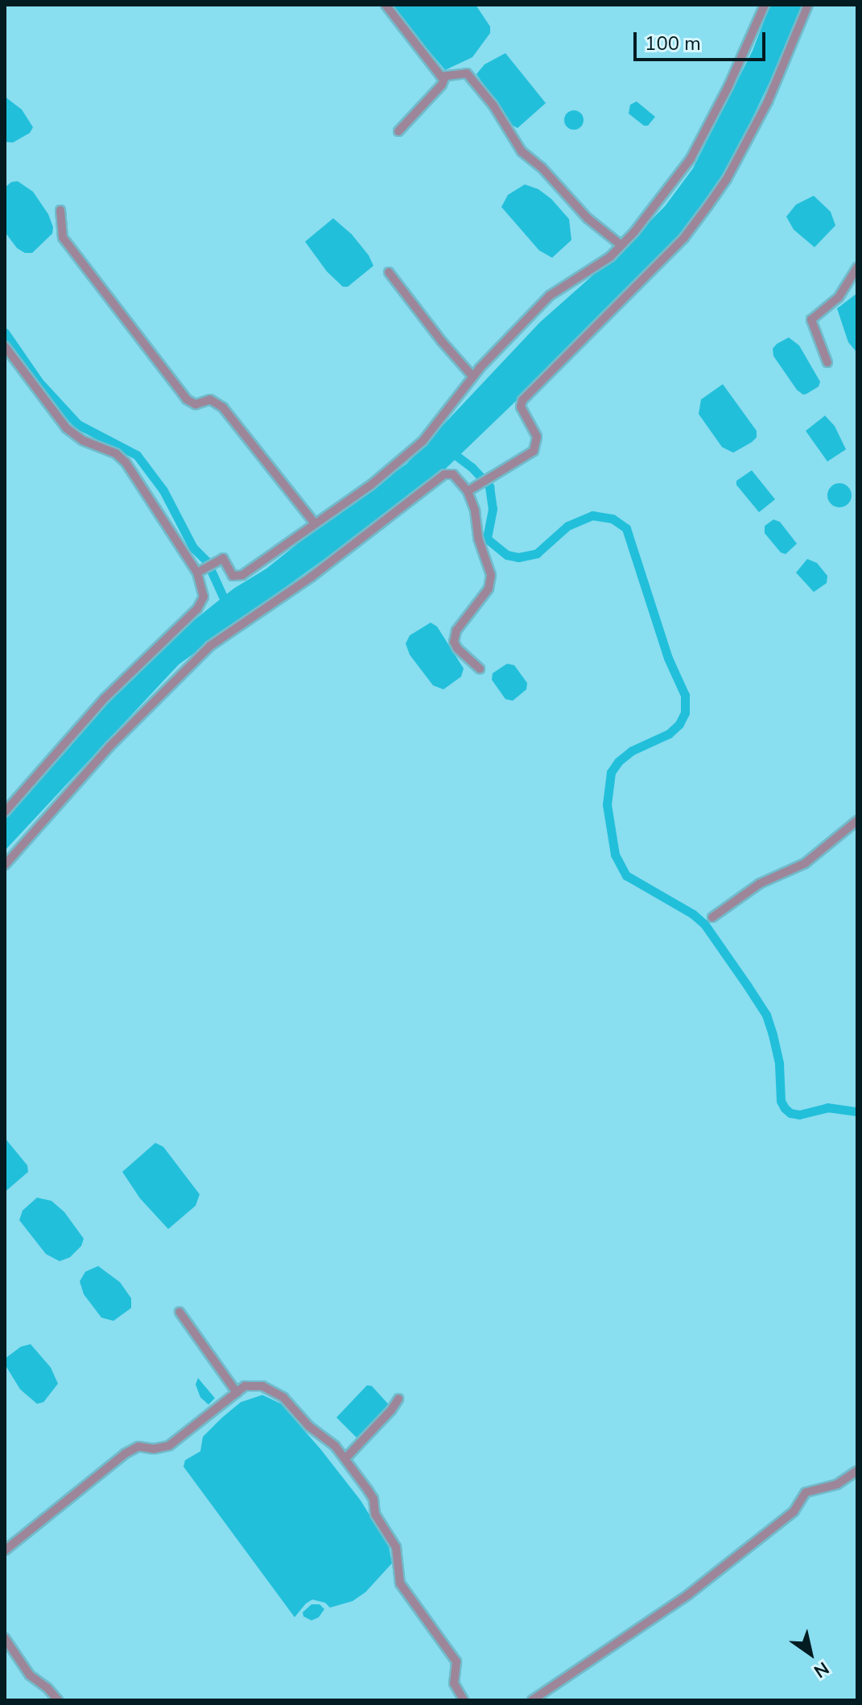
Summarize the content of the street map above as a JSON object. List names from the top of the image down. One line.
{"scale_bar":"100 m","north":"bottom right"}
